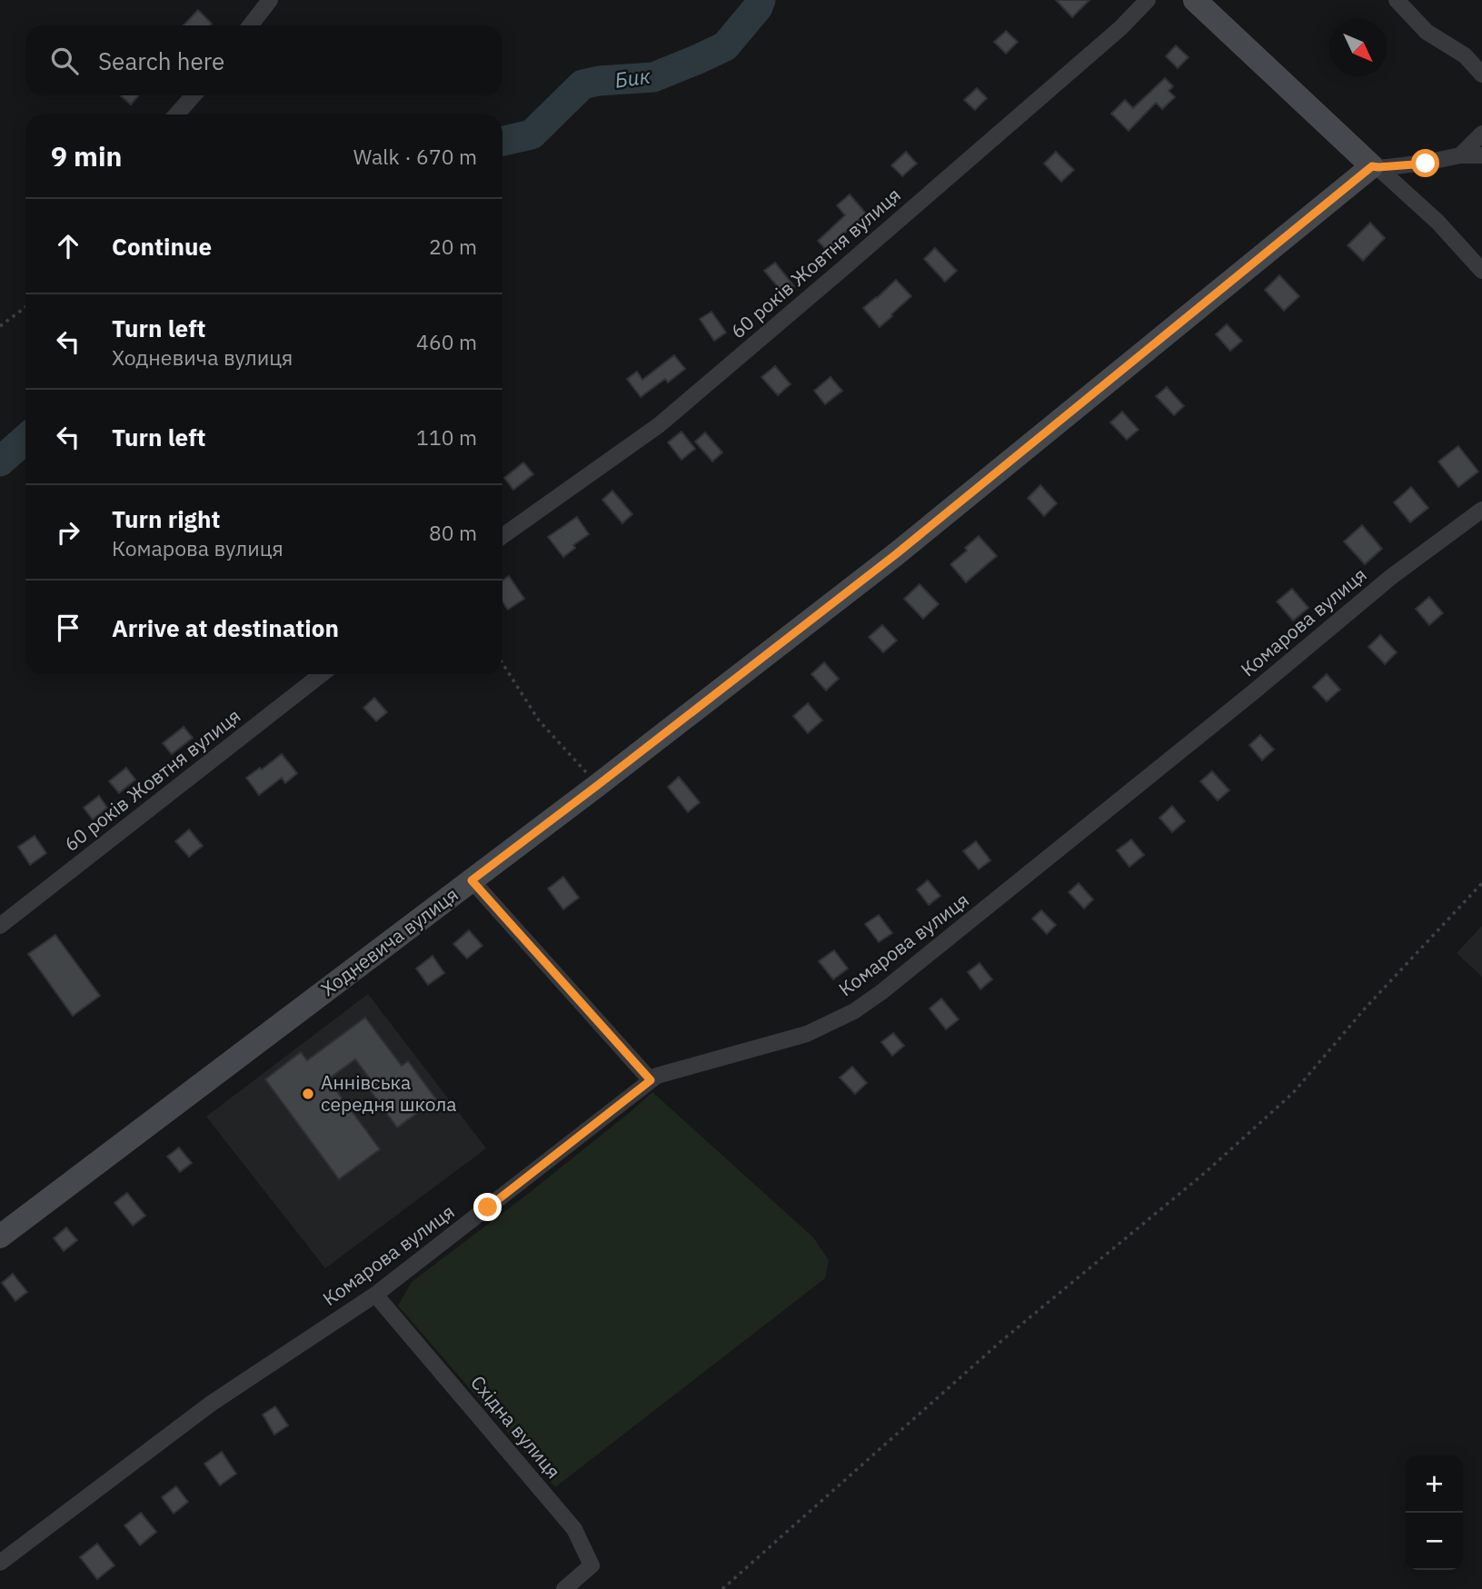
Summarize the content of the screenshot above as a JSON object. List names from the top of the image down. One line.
{"streets":{"main road":["Ходневича вулиця"],"street":["60 років Жовтня вулиця","Комарова вулиця","Східна вулиця"]},"crossings":[["Комарова вулиця","Східна вулиця"]],"water":["Бик"],"places":["Аннівська середня школа"],"north":"bottom right","page":{"search":"Search here","heading":["9 min","Walk · 670 m"],"list":[["Continue","20 m"],["Turn left","Ходневича вулиця","460 m"],["Turn left","110 m"],["Turn right","Комарова вулиця","80 m"],"Arrive at destination"],"map_buttons":["+","−"]}}
